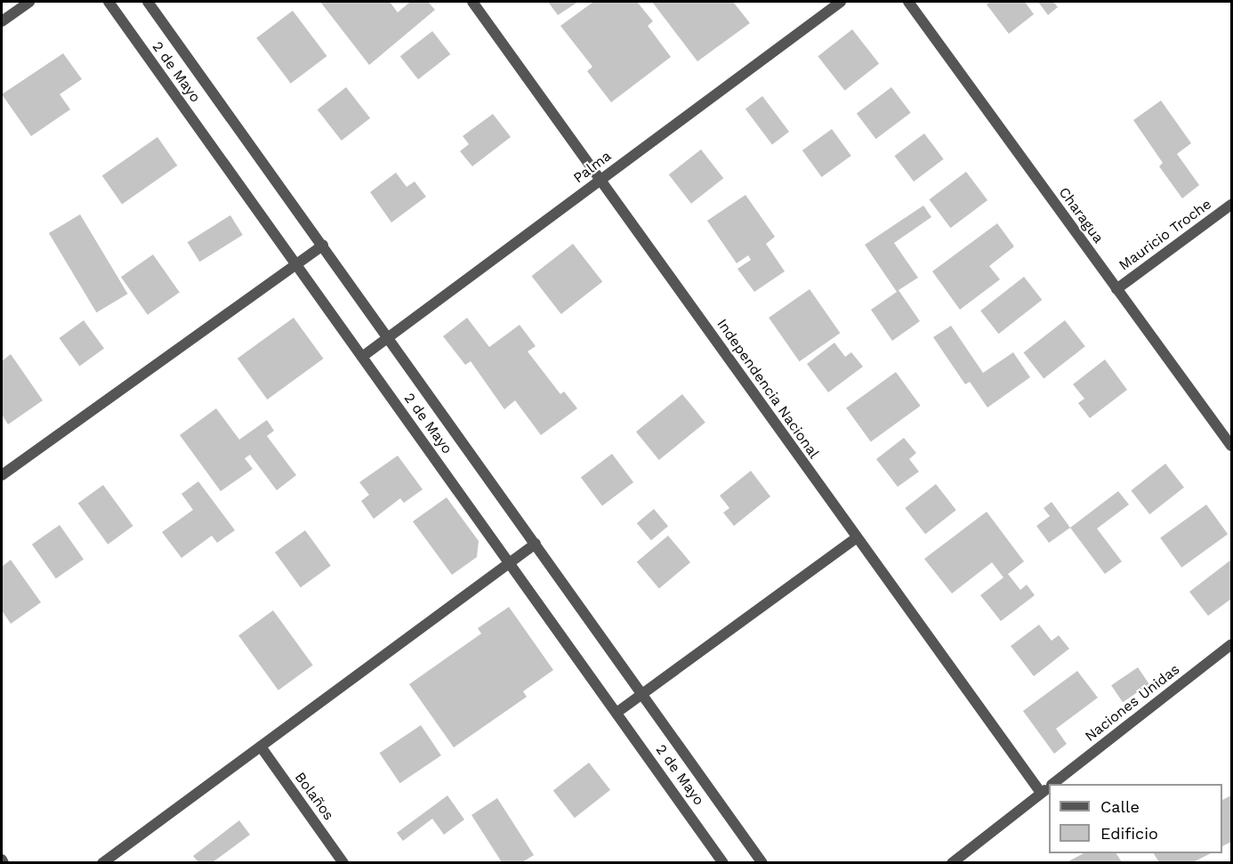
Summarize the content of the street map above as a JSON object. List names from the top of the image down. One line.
{"streets":{"street":["2 de Mayo","Palma","Charagua","Mauricio Troche","Independencia Nacional","Naciones Unidas","Bolaños"]},"crossings":[["2 de Mayo","Palma"],["Palma","Independencia Nacional"],["Charagua","Mauricio Troche"],["Independencia Nacional","Naciones Unidas"]],"legend":["Calle","Edificio"]}
